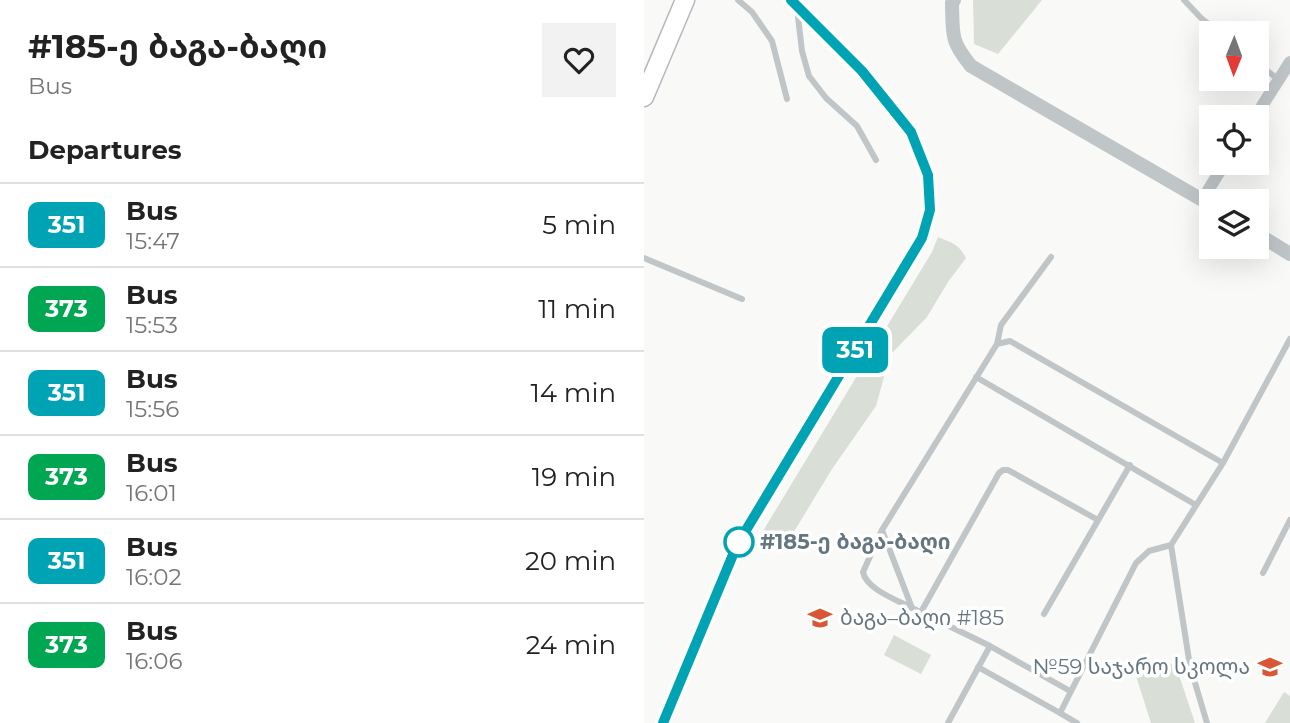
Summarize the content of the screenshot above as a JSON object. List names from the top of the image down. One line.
{"places":{"other":["#185-ე ბაგა-ბაღი"],"school or university":["ბაგა–ბაღი #185","№59 საჯარო სკოლა"]},"lines":["bus line 351"],"north":"bottom","page":{"heading":[["#185-ე ბაგა-ბაღი","Bus"],"Departures"],"on_map":"351","list":[{"mark":"351","name":"Bus","note":"15:47","value":"5 min"},{"mark":"373","name":"Bus","note":"15:53","value":"11 min"},{"mark":"351","name":"Bus","note":"15:56","value":"14 min"},{"mark":"373","name":"Bus","note":"16:01","value":"19 min"},{"mark":"351","name":"Bus","note":"16:02","value":"20 min"},{"mark":"373","name":"Bus","note":"16:06","value":"24 min"}]}}
